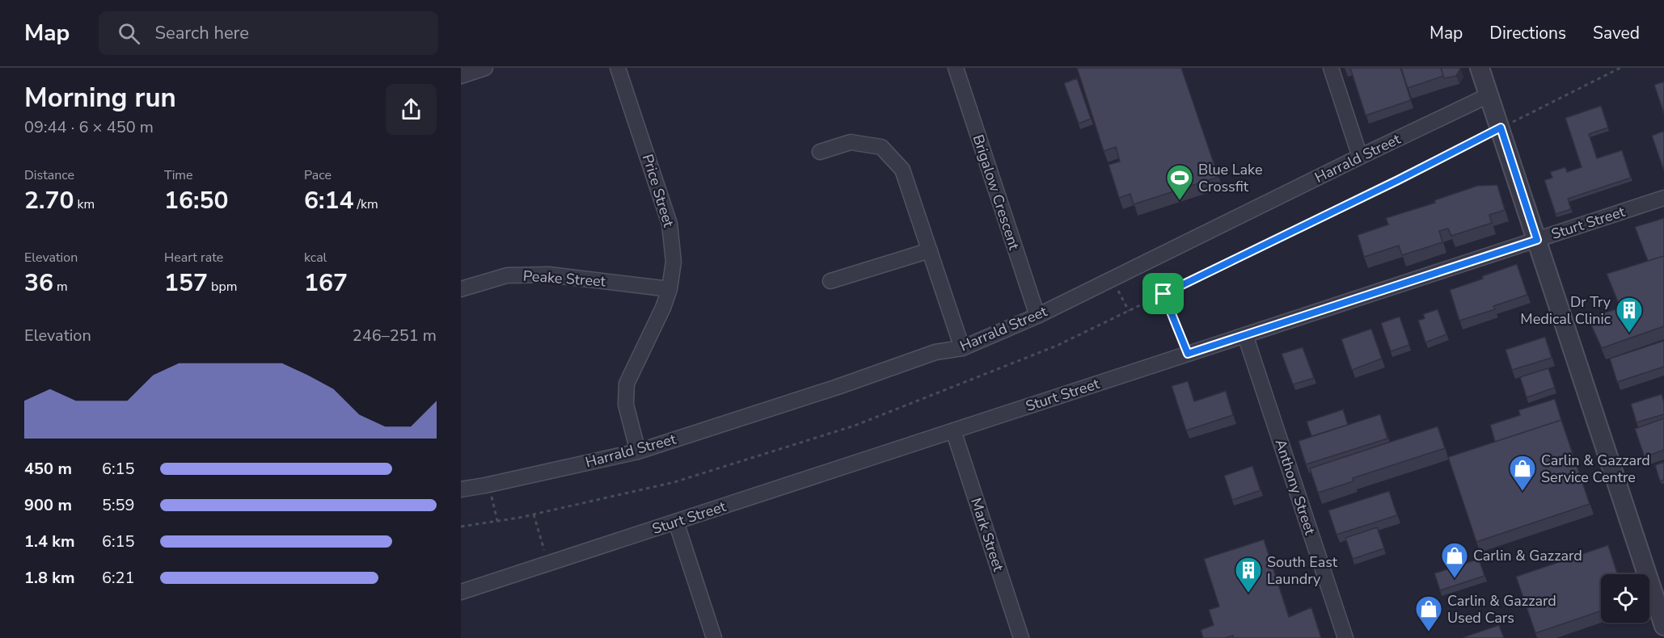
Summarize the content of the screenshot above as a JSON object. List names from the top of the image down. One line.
{"streets":{"street":["Harrald Street","Price Street","Brigalow Crescent","Sturt Street","Peake Street","Anthony Street","Mark Street"]},"crossings":[["Harrald Street","Price Street"],["Harrald Street","Brigalow Crescent"],["Price Street","Peake Street"],["Sturt Street","Anthony Street"],["Sturt Street","Mark Street"]],"places":{"sports":["Blue Lake Crossfit"],"building":["Dr Try Medical Clinic","South East Laundry"],"shop":["Carlin & Gazzard Service Centre","Carlin & Gazzard","Carlin & Gazzard Used Cars"]},"page":{"header":"Map","search":"Search here","nav":["Map","Directions","Saved"],"heading":["Morning run","09:44 · 6 × 450 m"],"stats":[["Distance","2.70 km"],["Time","16:50"],["Pace","6:14 /km"],["Elevation","36 m"],["Heart rate","157 bpm"],["kcal","167"]],"chart":["Elevation","246–251 m"],"list":[{"name":"450 m","note":"6:15"},{"name":"900 m","note":"5:59"},{"name":"1.4 km","note":"6:15"},{"name":"1.8 km","note":"6:21"}]}}
